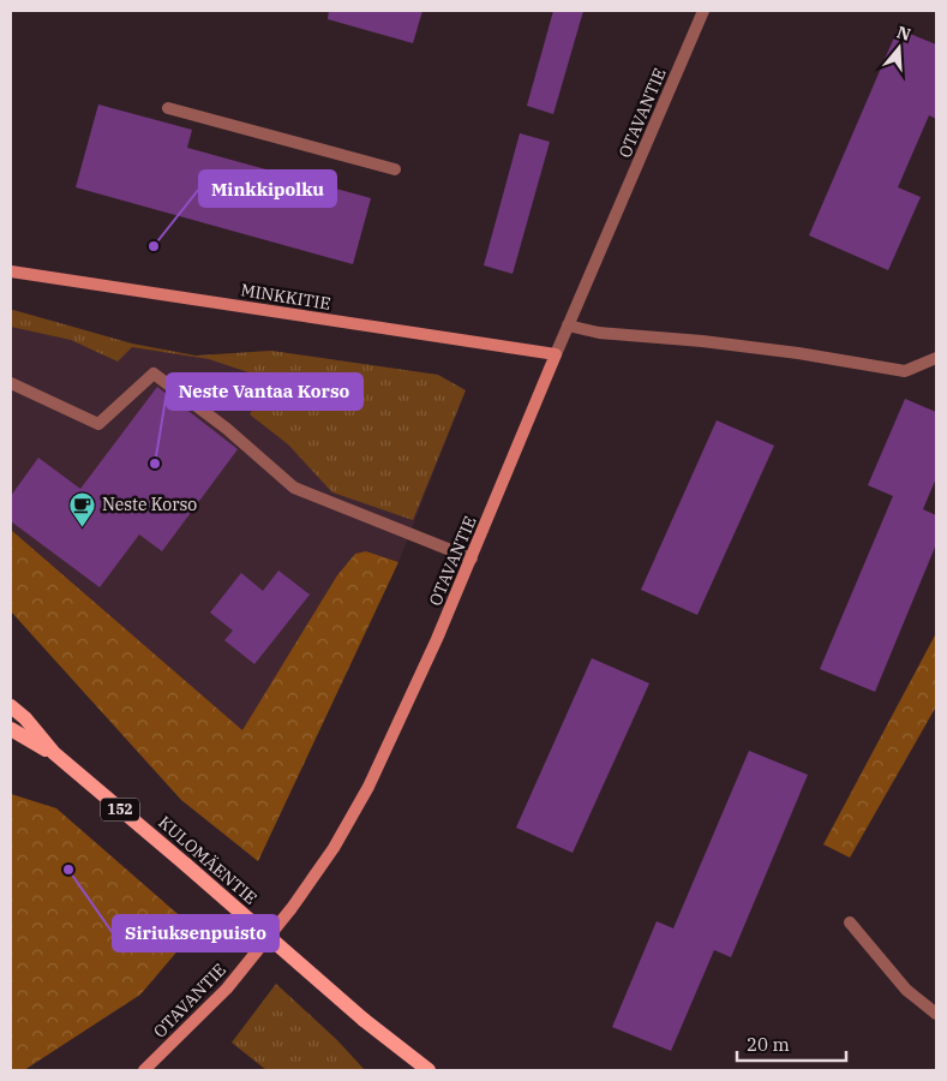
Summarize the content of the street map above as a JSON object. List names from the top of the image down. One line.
{"streets":{"main road":["OTAVANTIE","MINKKITIE","152","KULOMÄENTIE"]},"crossings":[["OTAVANTIE","MINKKITIE"]],"places":{"other":["Minkkipolku","Neste Vantaa Korso","Siriuksenpuisto"],"cafe":["Neste Korso"]},"scale_bar":"20 m","north":"top"}
